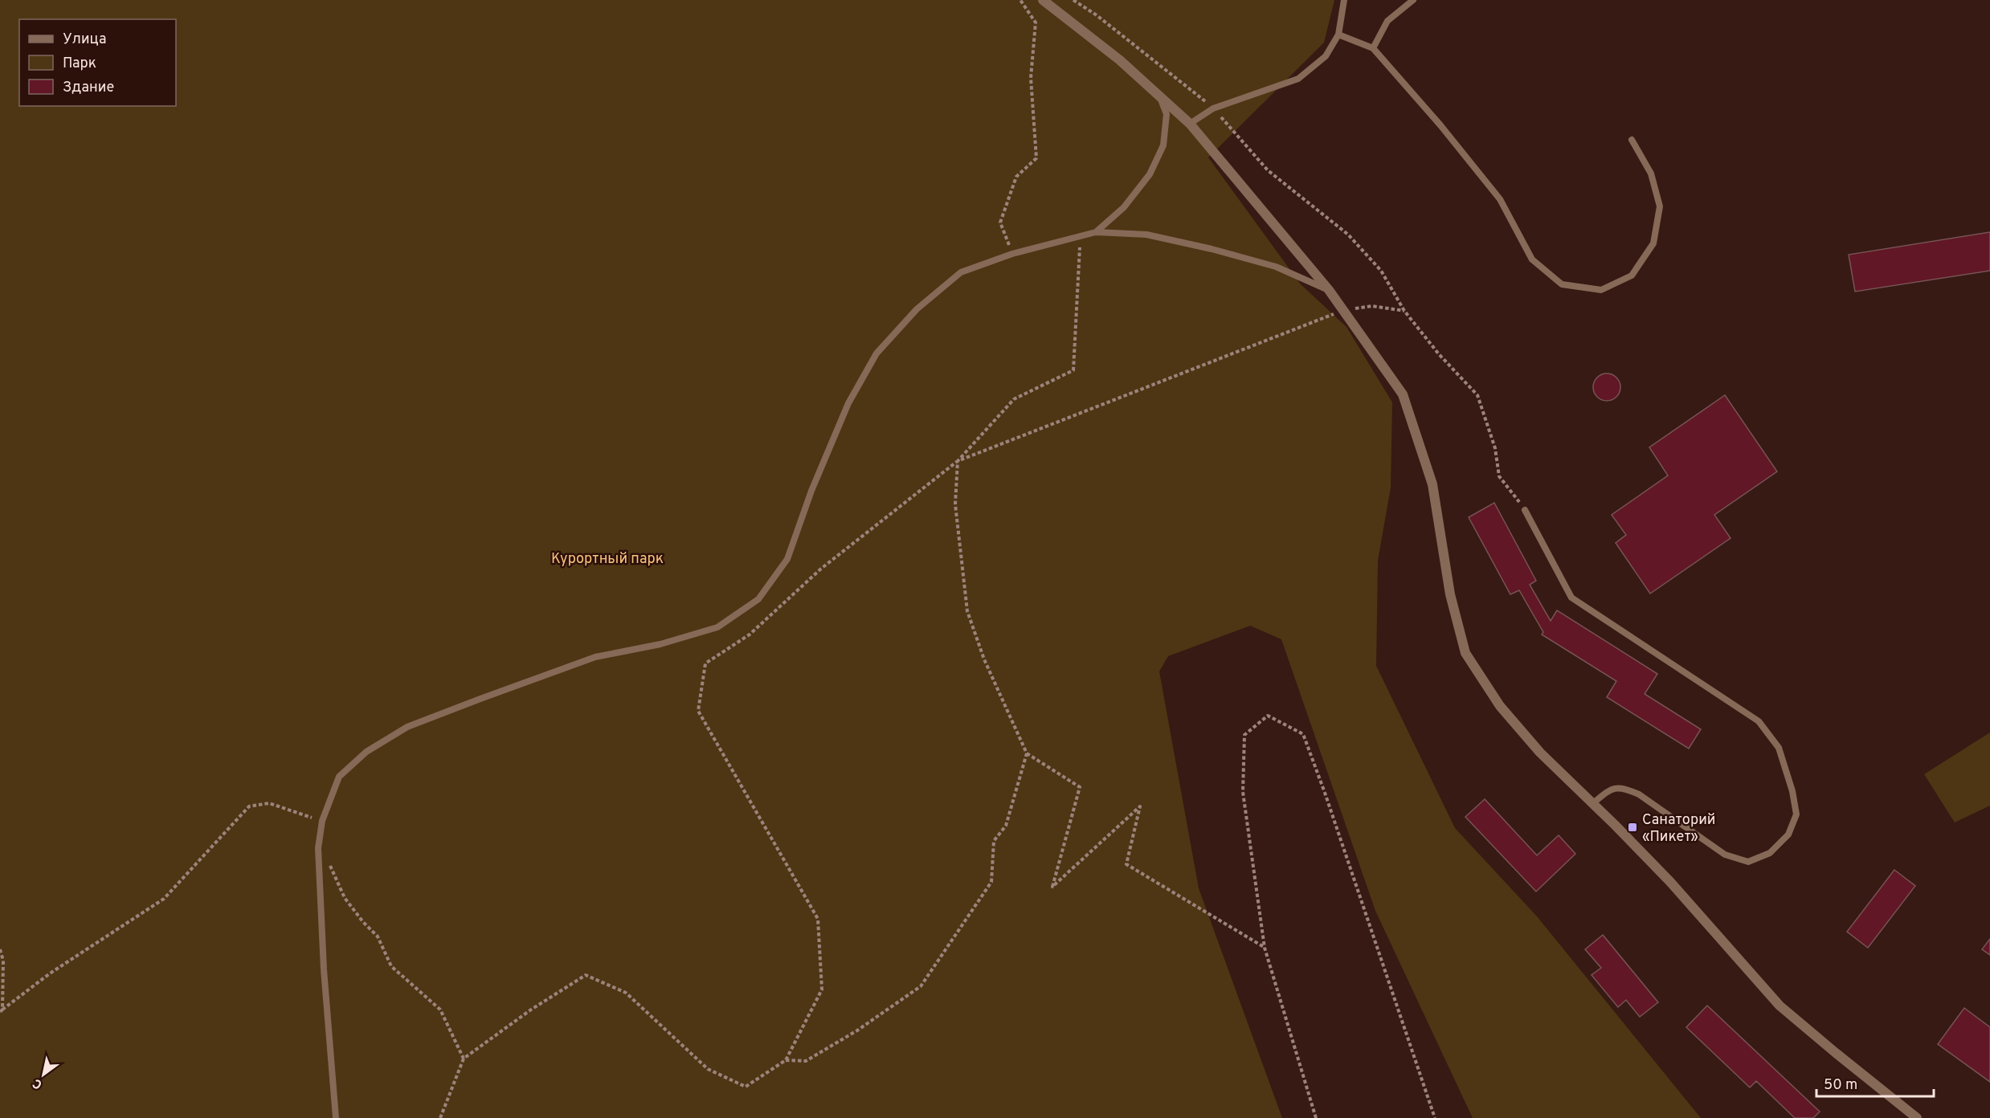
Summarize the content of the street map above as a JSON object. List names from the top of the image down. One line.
{"parks":["Курортный парк"],"places":{"transit":["Санаторий «Пикет»"]},"legend":["Улица","Парк","Здание"],"scale_bar":"50 m","north":"bottom left"}
